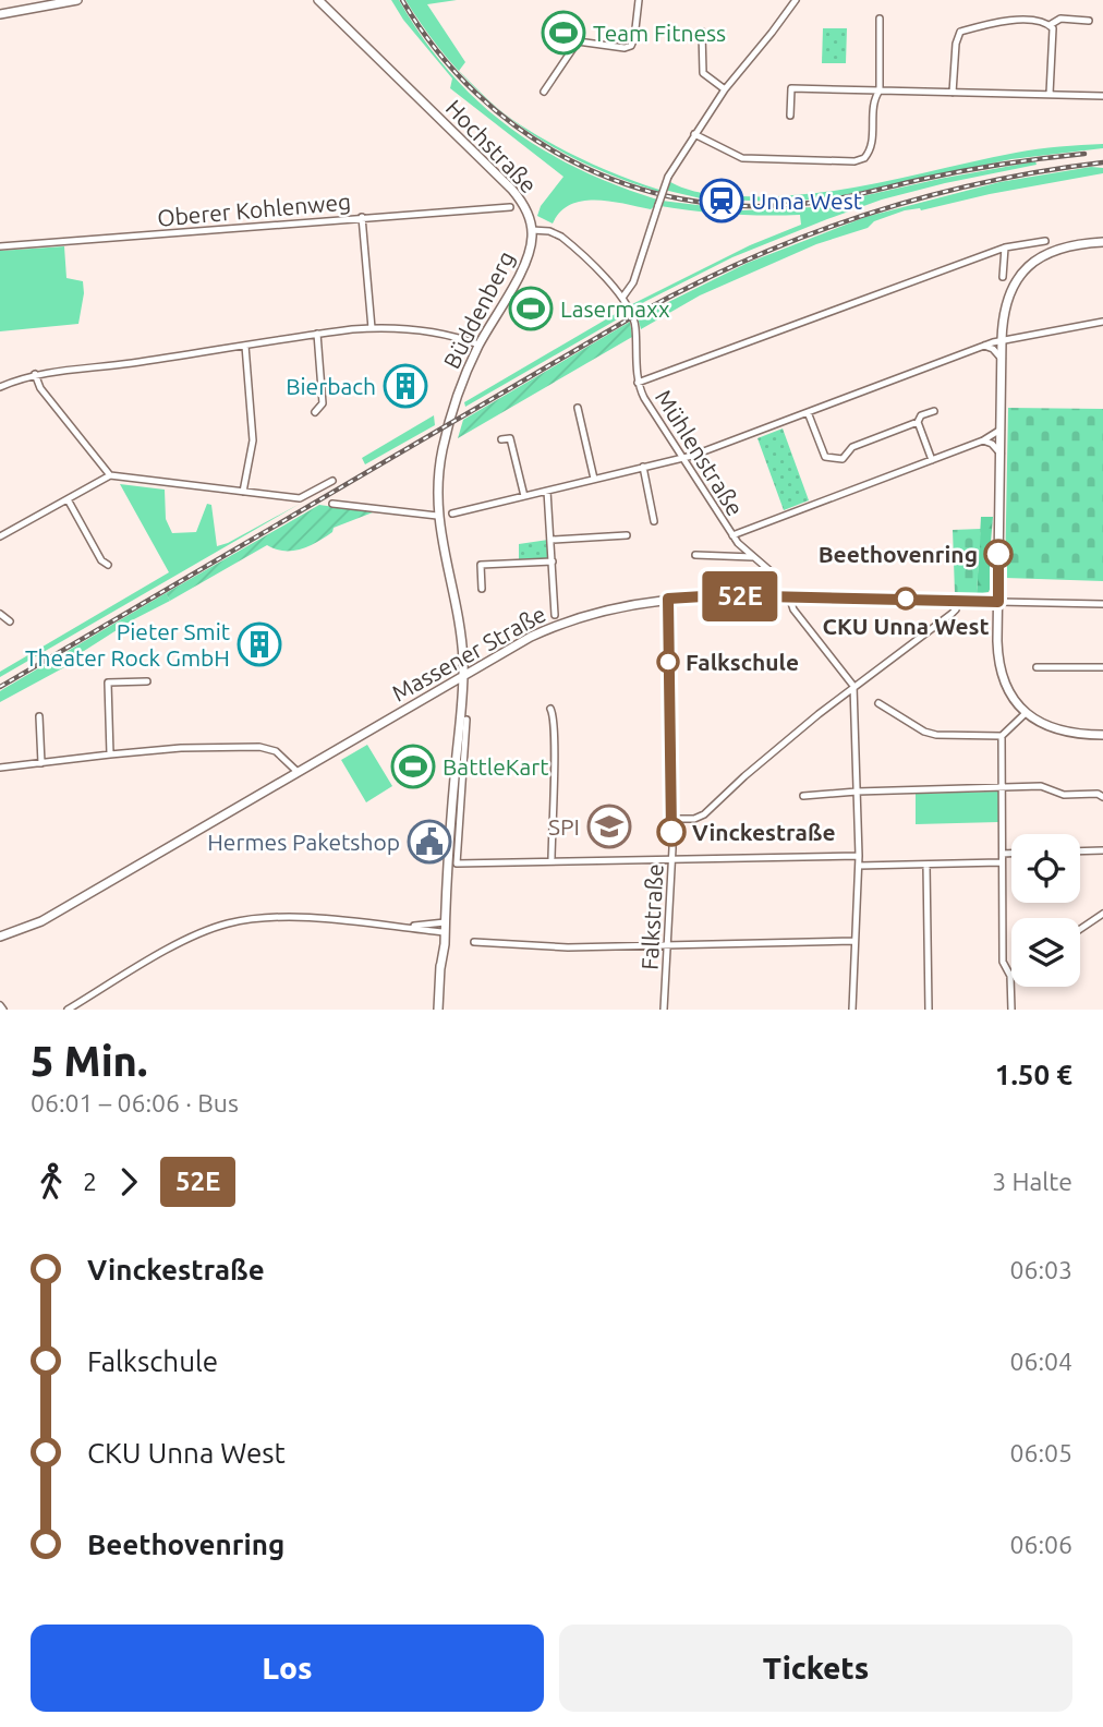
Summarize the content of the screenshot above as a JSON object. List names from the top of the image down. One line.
{"streets":{"main road":["Hochstraße","Büddenberg","Massener Straße"],"street":["Oberer Kohlenweg","Mühlenstraße","Falkstraße"]},"crossings":[["Hochstraße","Büddenberg"],["Hochstraße","Mühlenstraße"],["Büddenberg","Massener Straße"],["Mühlenstraße","Massener Straße"],["Massener Straße","Falkstraße"]],"places":{"sports":["Team Fitness","Lasermaxx","BattleKart"],"station":["Unna West"],"building":["Bierbach","Pieter Smit Theater Rock GmbH"],"other":["Beethovenring","CKU Unna West","Falkschule","Vinckestraße"],"school or university":["SPI"],"public building":["Hermes Paketshop"]},"lines":["bus line 52E"],"page":{"on_map":"52E","heading":["5 Min.","06:01 – 06:06 · Bus","1.50 €"],"legs":["2","52E","3 Halte"],"list":[{"name":"Vinckestraße","value":"06:03"},{"name":"Falkschule","value":"06:04"},{"name":"CKU Unna West","value":"06:05"},{"name":"Beethovenring","value":"06:06"}],"buttons":["Los","Tickets"]}}
